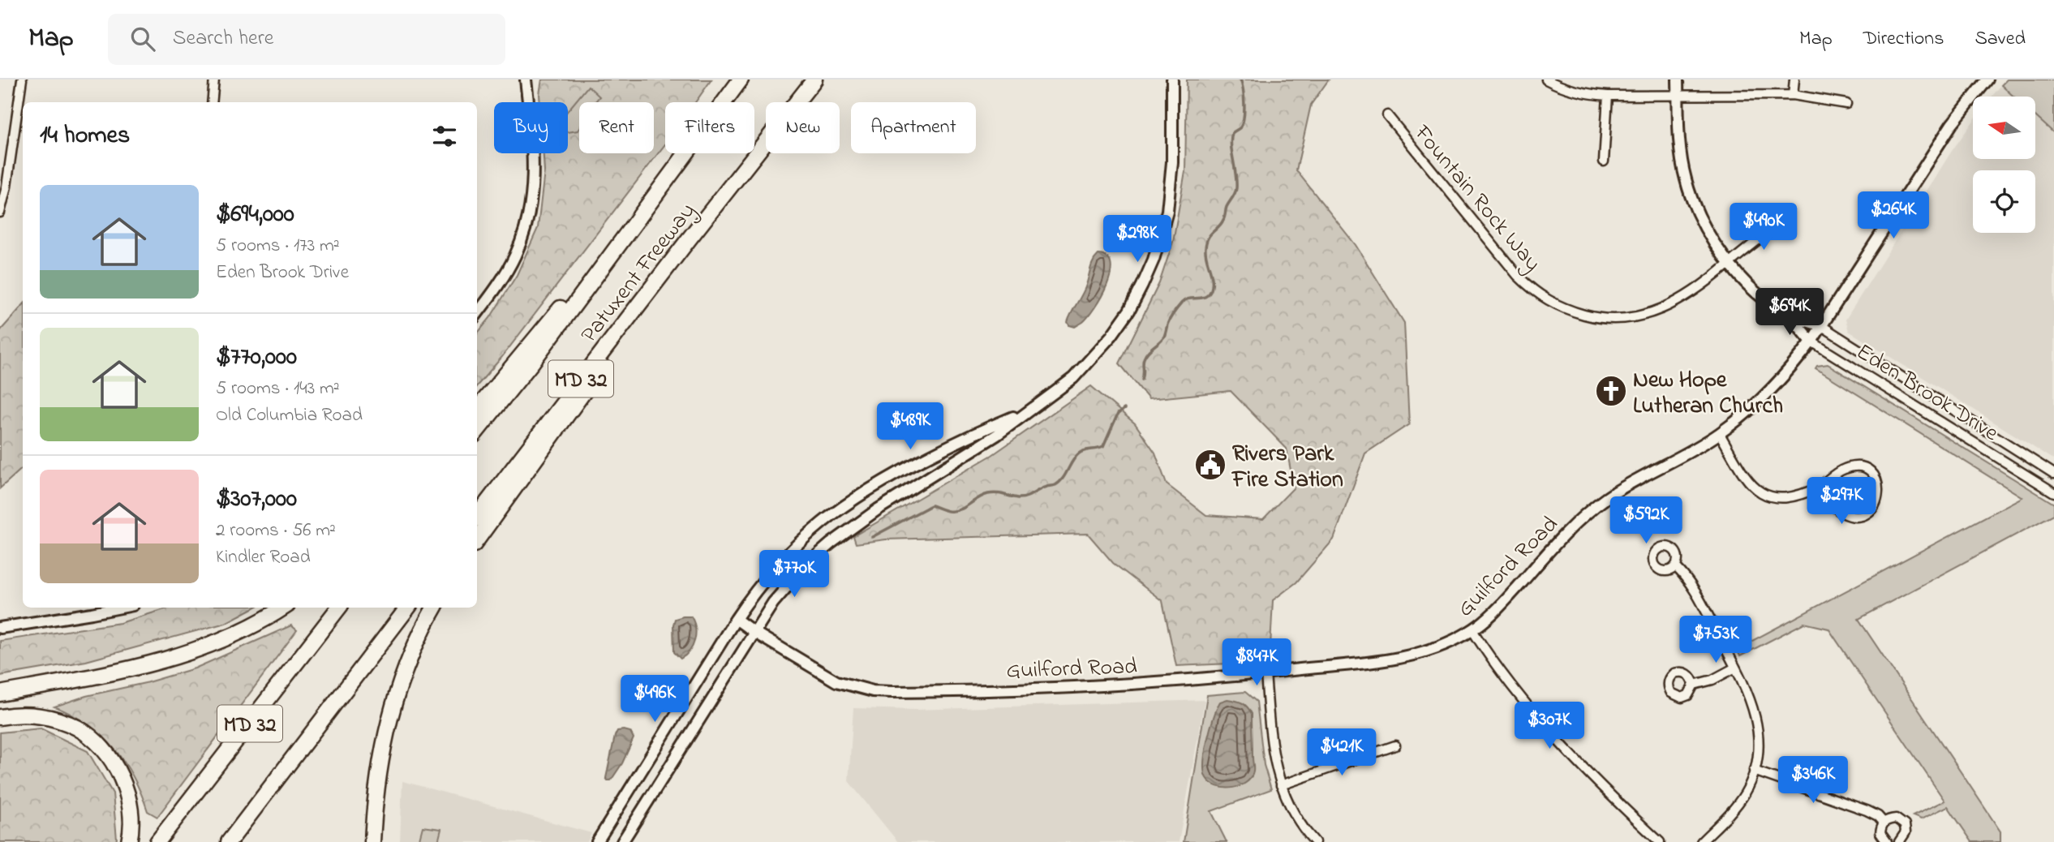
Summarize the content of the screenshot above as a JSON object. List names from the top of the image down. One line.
{"streets":{"highway":["Patuxent Freeway","MD 32"],"street":["Fountain Rock Way","Eden Brook Drive","Guilford Road"]},"crossings":[["Fountain Rock Way","Eden Brook Drive"],["Eden Brook Drive","Guilford Road"]],"places":{"church":["New Hope Lutheran Church"],"public building":["Rivers Park Fire Station"]},"north":"left","page":{"header":"Map","search":"Search here","nav":["Map","Directions","Saved"],"chip":["Buy","Rent","Filters","New","Apartment"],"heading":"14 homes","list":[{"name":"$694,000","note":"5 rooms · 173 m² · Eden Brook Drive"},{"name":"$770,000","note":"5 rooms · 143 m² · Old Columbia Road"},{"name":"$307,000","note":"2 rooms · 56 m² · Kindler Road"}],"price":["$264K","$490K","$298K","$694K","$489K","$297K","$592K","$770K","$753K","$847K","$496K","$307K","$421K","$346K"]}}
